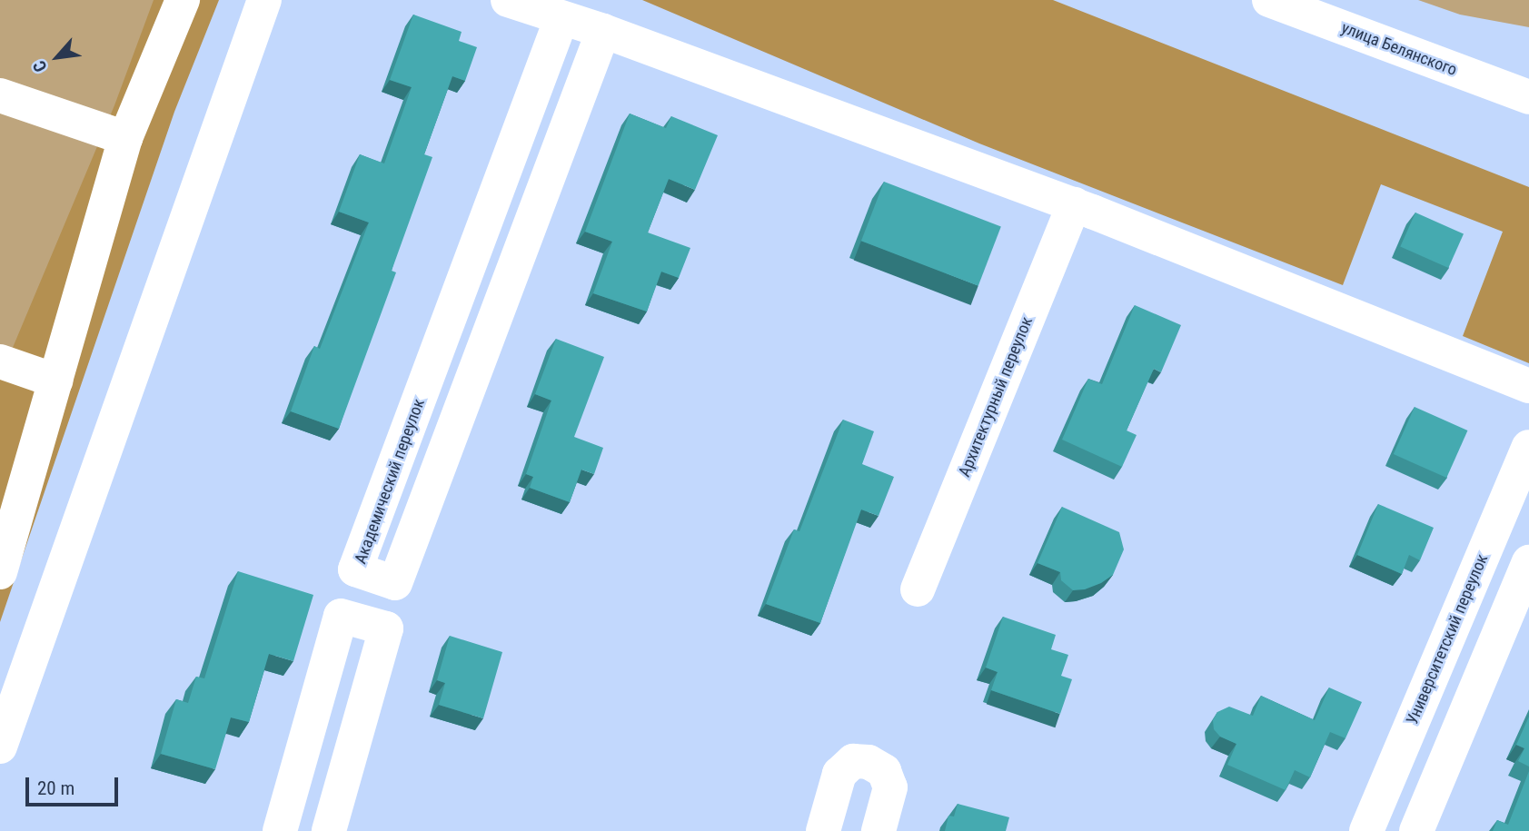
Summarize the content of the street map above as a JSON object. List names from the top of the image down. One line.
{"streets":{"street":["улица Белянского","Архитектурный переулок","Академический переулок","Университетский переулок"]},"scale_bar":"20 m","north":"bottom left"}
